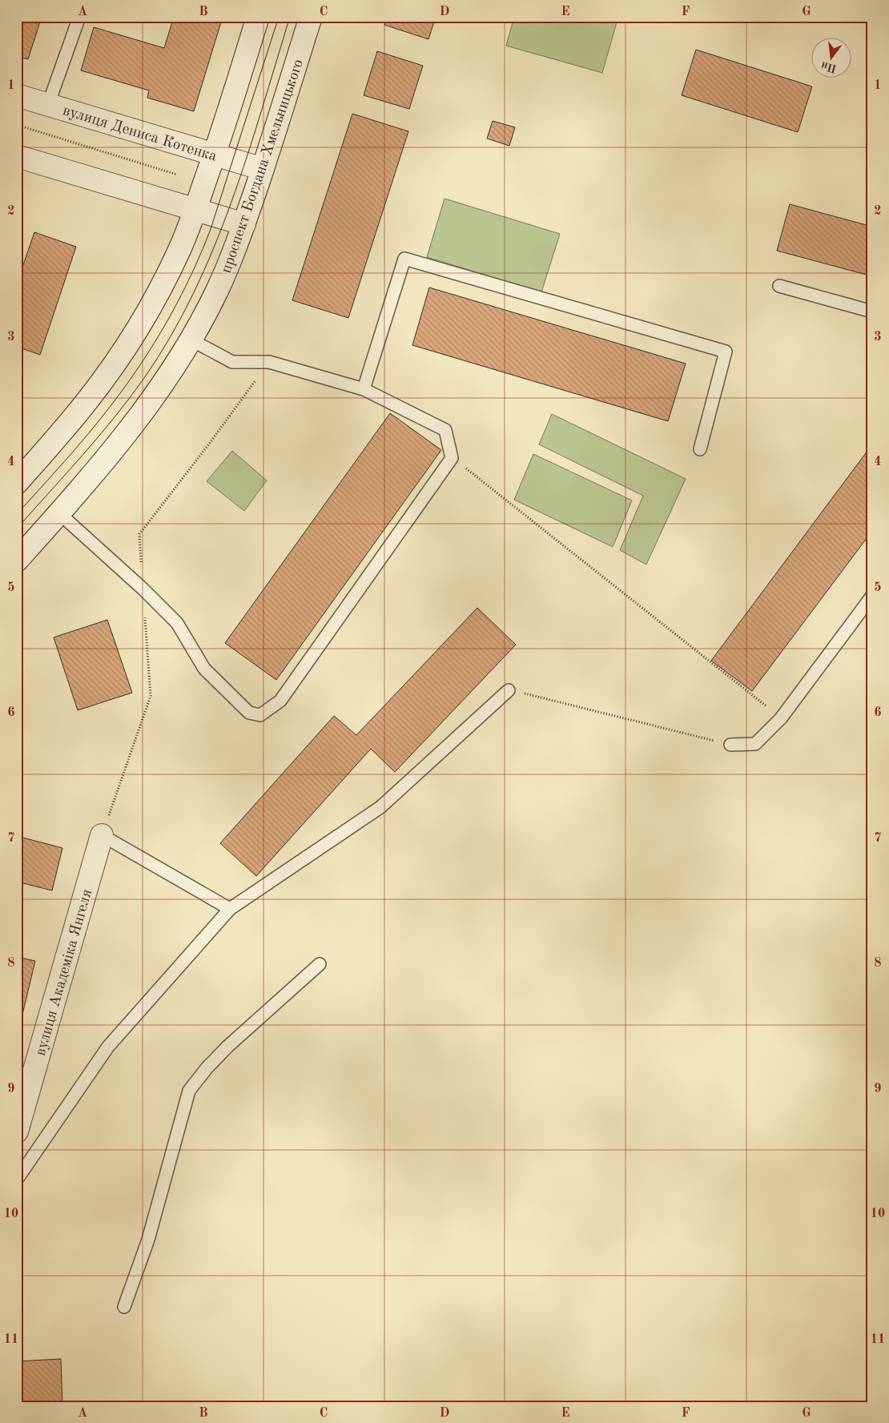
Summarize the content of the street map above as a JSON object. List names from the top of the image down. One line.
{"streets":{"main road":["вулиця Дениса Котенка","проспект Богдана Хмельницького","вулиця Академіка Янгеля"]},"crossings":[["вулиця Дениса Котенка","проспект Богдана Хмельницького"]],"north":"bottom","grid":{"columns":["A","B","C","D","E","F","G"],"rows":["1","2","3","4","5","6","7","8","9","10","11"]}}
